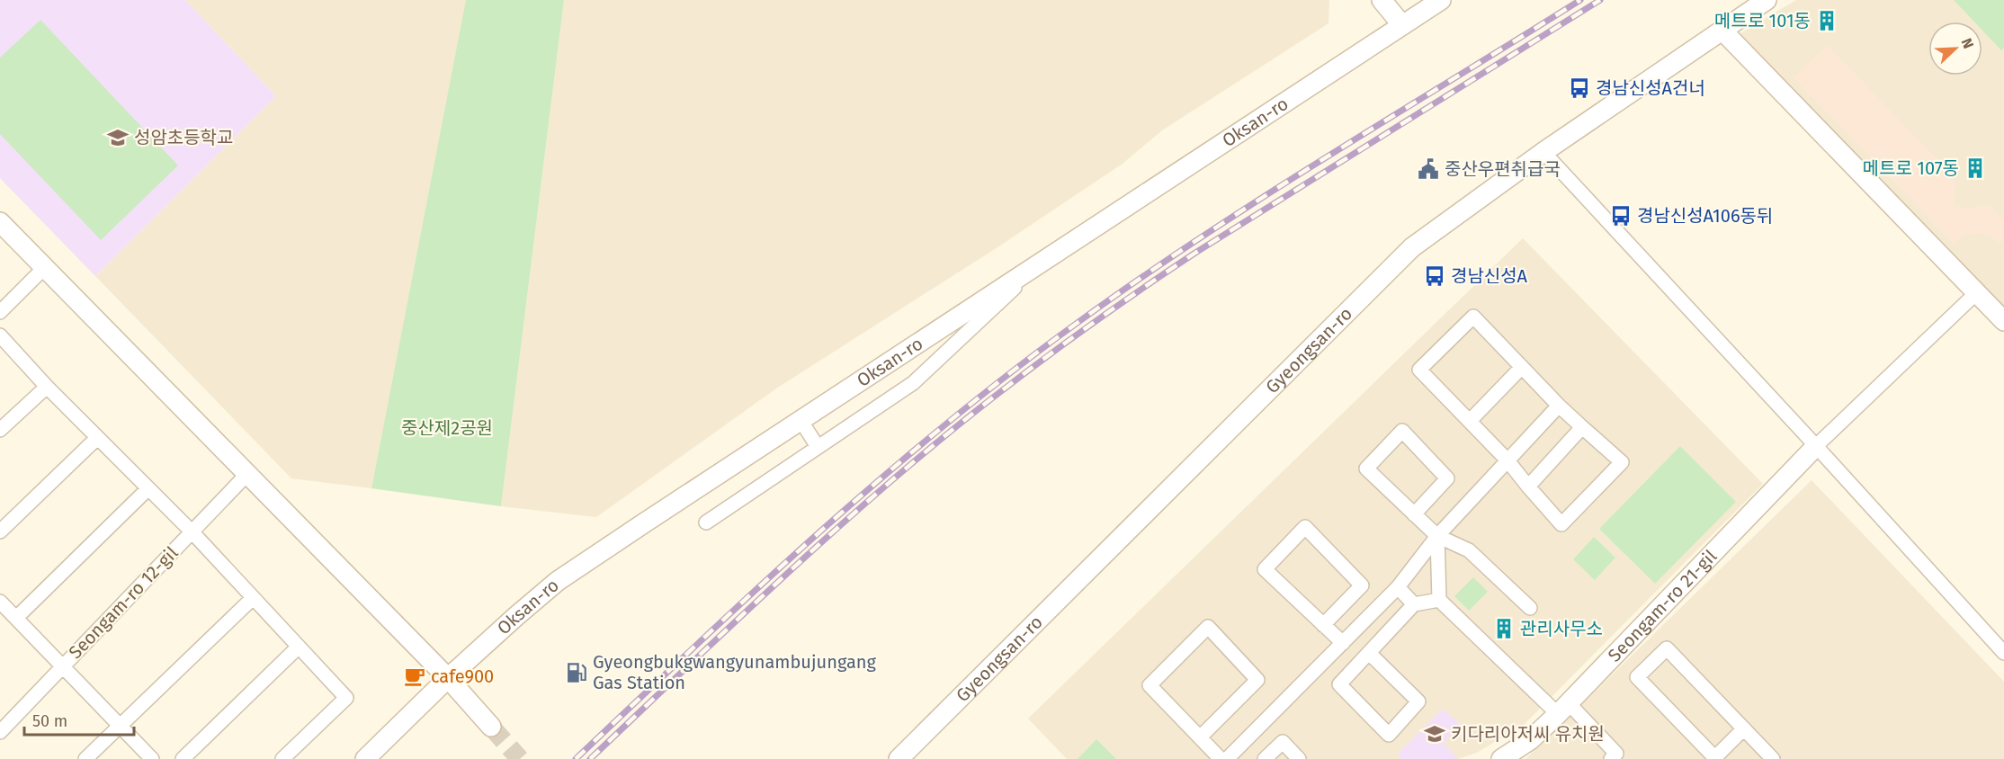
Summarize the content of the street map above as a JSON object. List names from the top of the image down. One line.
{"streets":{"street":["Oksan-ro","Gyeongsan-ro","Seongam-ro 12-gil","Seongam-ro 21-gil"]},"parks":["중산제2공원"],"places":{"building":["메트로 101동","메트로 107동","관리사무소"],"bus stop":["경남신성A건너","경남신성A106동뒤","경남신성A"],"school or university":["성암초등학교","키다리아저씨 유치원"],"public building":["중산우편취급국"],"fuel station":["Gyeongbukgwangyunambujungang Gas Station"],"cafe":["cafe900"]},"scale_bar":"50 m","north":"top right"}
